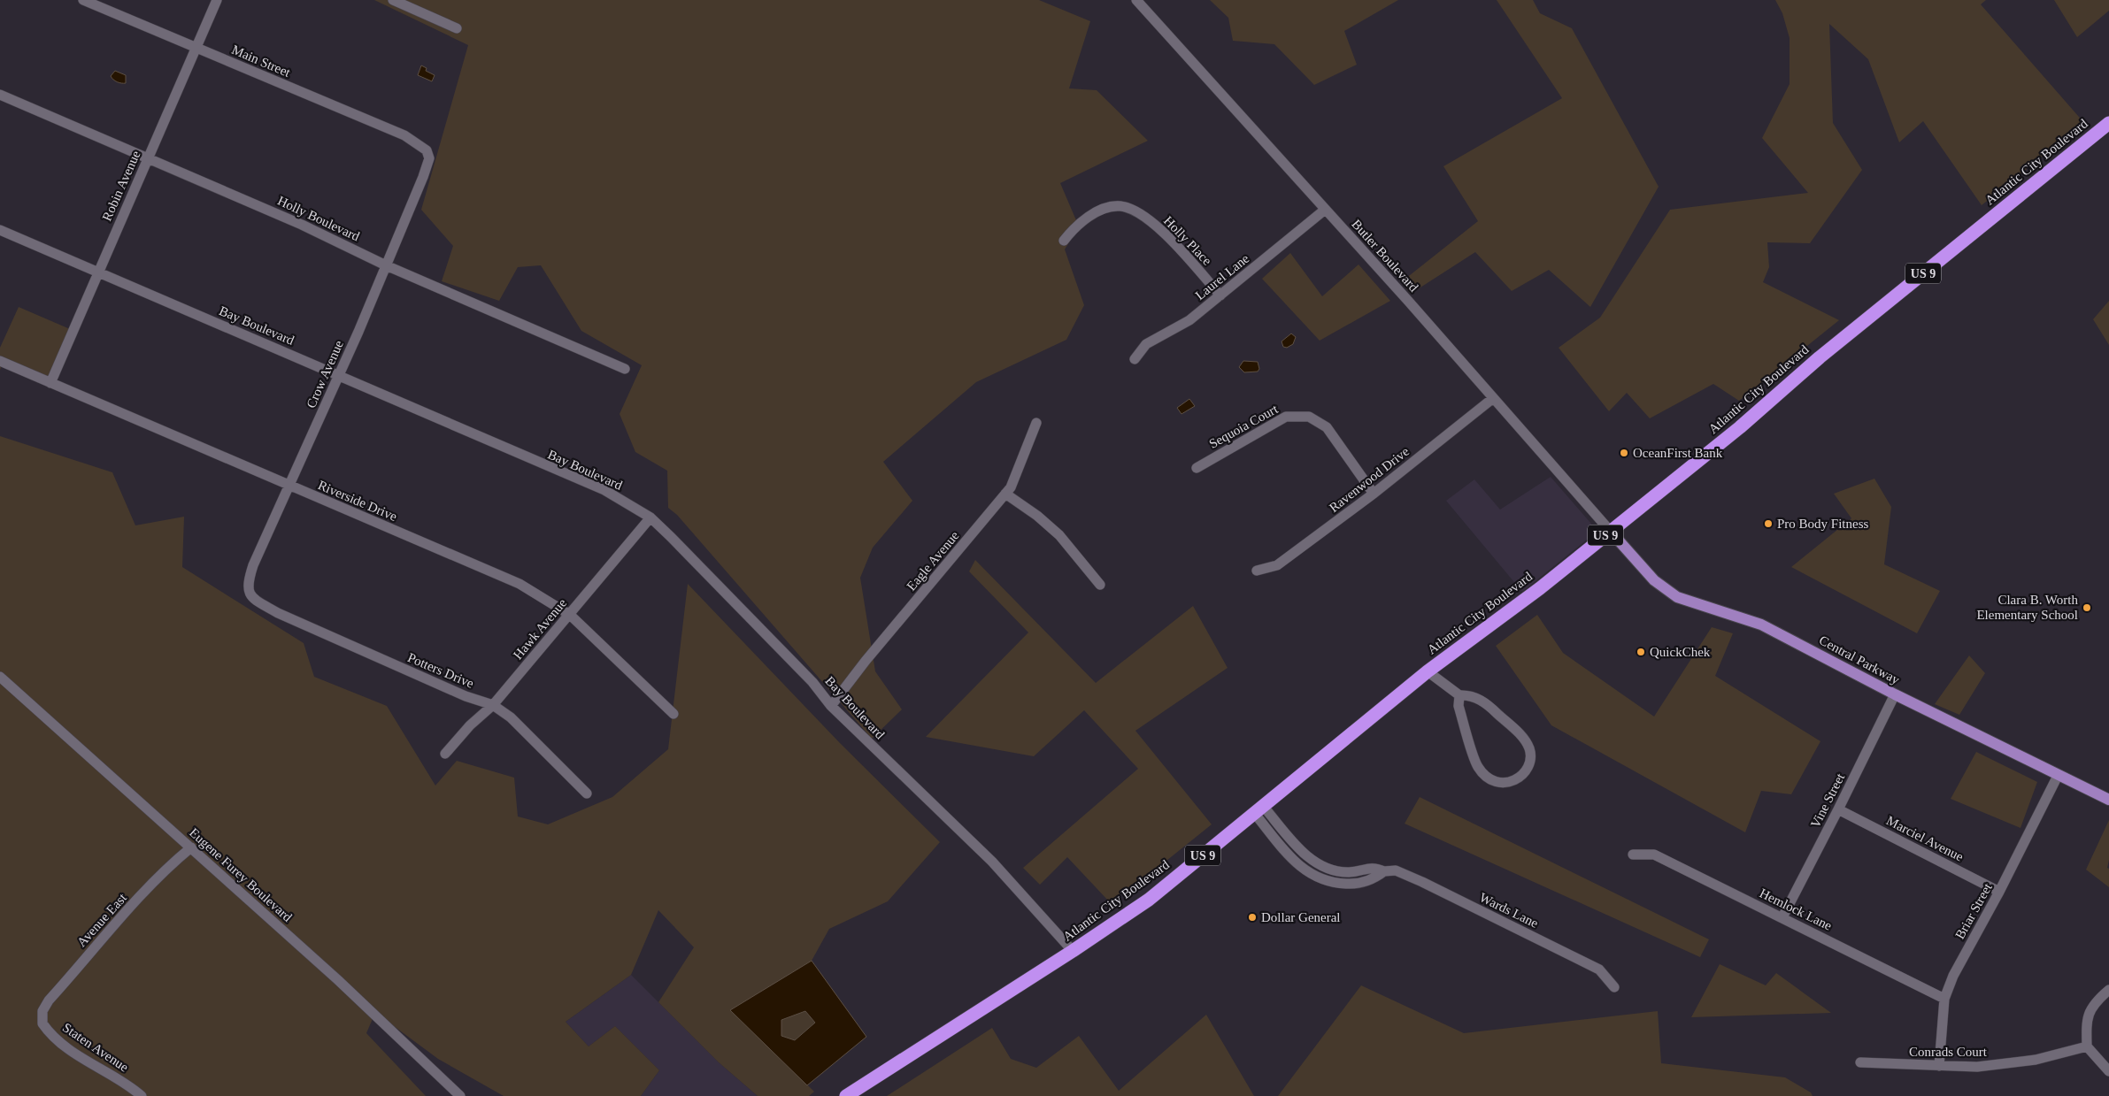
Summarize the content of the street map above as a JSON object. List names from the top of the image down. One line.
{"streets":{"highway":["Atlantic City Boulevard","US 9"],"main road":["Central Parkway"],"street":["Main Street","Robin Avenue","Holly Boulevard","Holly Place","Butler Boulevard","Laurel Lane","Bay Boulevard","Crow Avenue","Sequoia Court","Ravenwood Drive","Riverside Drive","Eagle Avenue","Hawk Avenue","Potters Drive","Vine Street","Marciel Avenue","Eugene Furey Boulevard","Hemlock Lane","Wards Lane","Briar Street","Avenue East","Staten Avenue","Conrads Court"]},"crossings":[["Main Street","Robin Avenue"],["Main Street","Crow Avenue"],["Atlantic City Boulevard","Butler Boulevard"],["Atlantic City Boulevard","Bay Boulevard"],["Atlantic City Boulevard","Central Parkway"],["Atlantic City Boulevard","Wards Lane"],["Robin Avenue","Holly Boulevard"],["Robin Avenue","Bay Boulevard"],["Robin Avenue","Riverside Drive"],["Holly Boulevard","Crow Avenue"],["Holly Place","Laurel Lane"],["Butler Boulevard","Laurel Lane"],["Butler Boulevard","Ravenwood Drive"],["Butler Boulevard","Central Parkway"],["Bay Boulevard","Crow Avenue"],["Bay Boulevard","Eagle Avenue"],["Bay Boulevard","Hawk Avenue"],["Crow Avenue","Riverside Drive"],["Crow Avenue","Potters Drive"],["Sequoia Court","Ravenwood Drive"],["Riverside Drive","Hawk Avenue"],["Hawk Avenue","Potters Drive"],["Central Parkway","Vine Street"],["Central Parkway","Briar Street"],["Vine Street","Marciel Avenue"],["Vine Street","Hemlock Lane"],["Marciel Avenue","Briar Street"],["Eugene Furey Boulevard","Avenue East"],["Hemlock Lane","Briar Street"],["Briar Street","Conrads Court"],["Avenue East","Staten Avenue"]],"places":["OceanFirst Bank","Pro Body Fitness","Clara B. Worth Elementary School","QuickChek","Dollar General"]}
